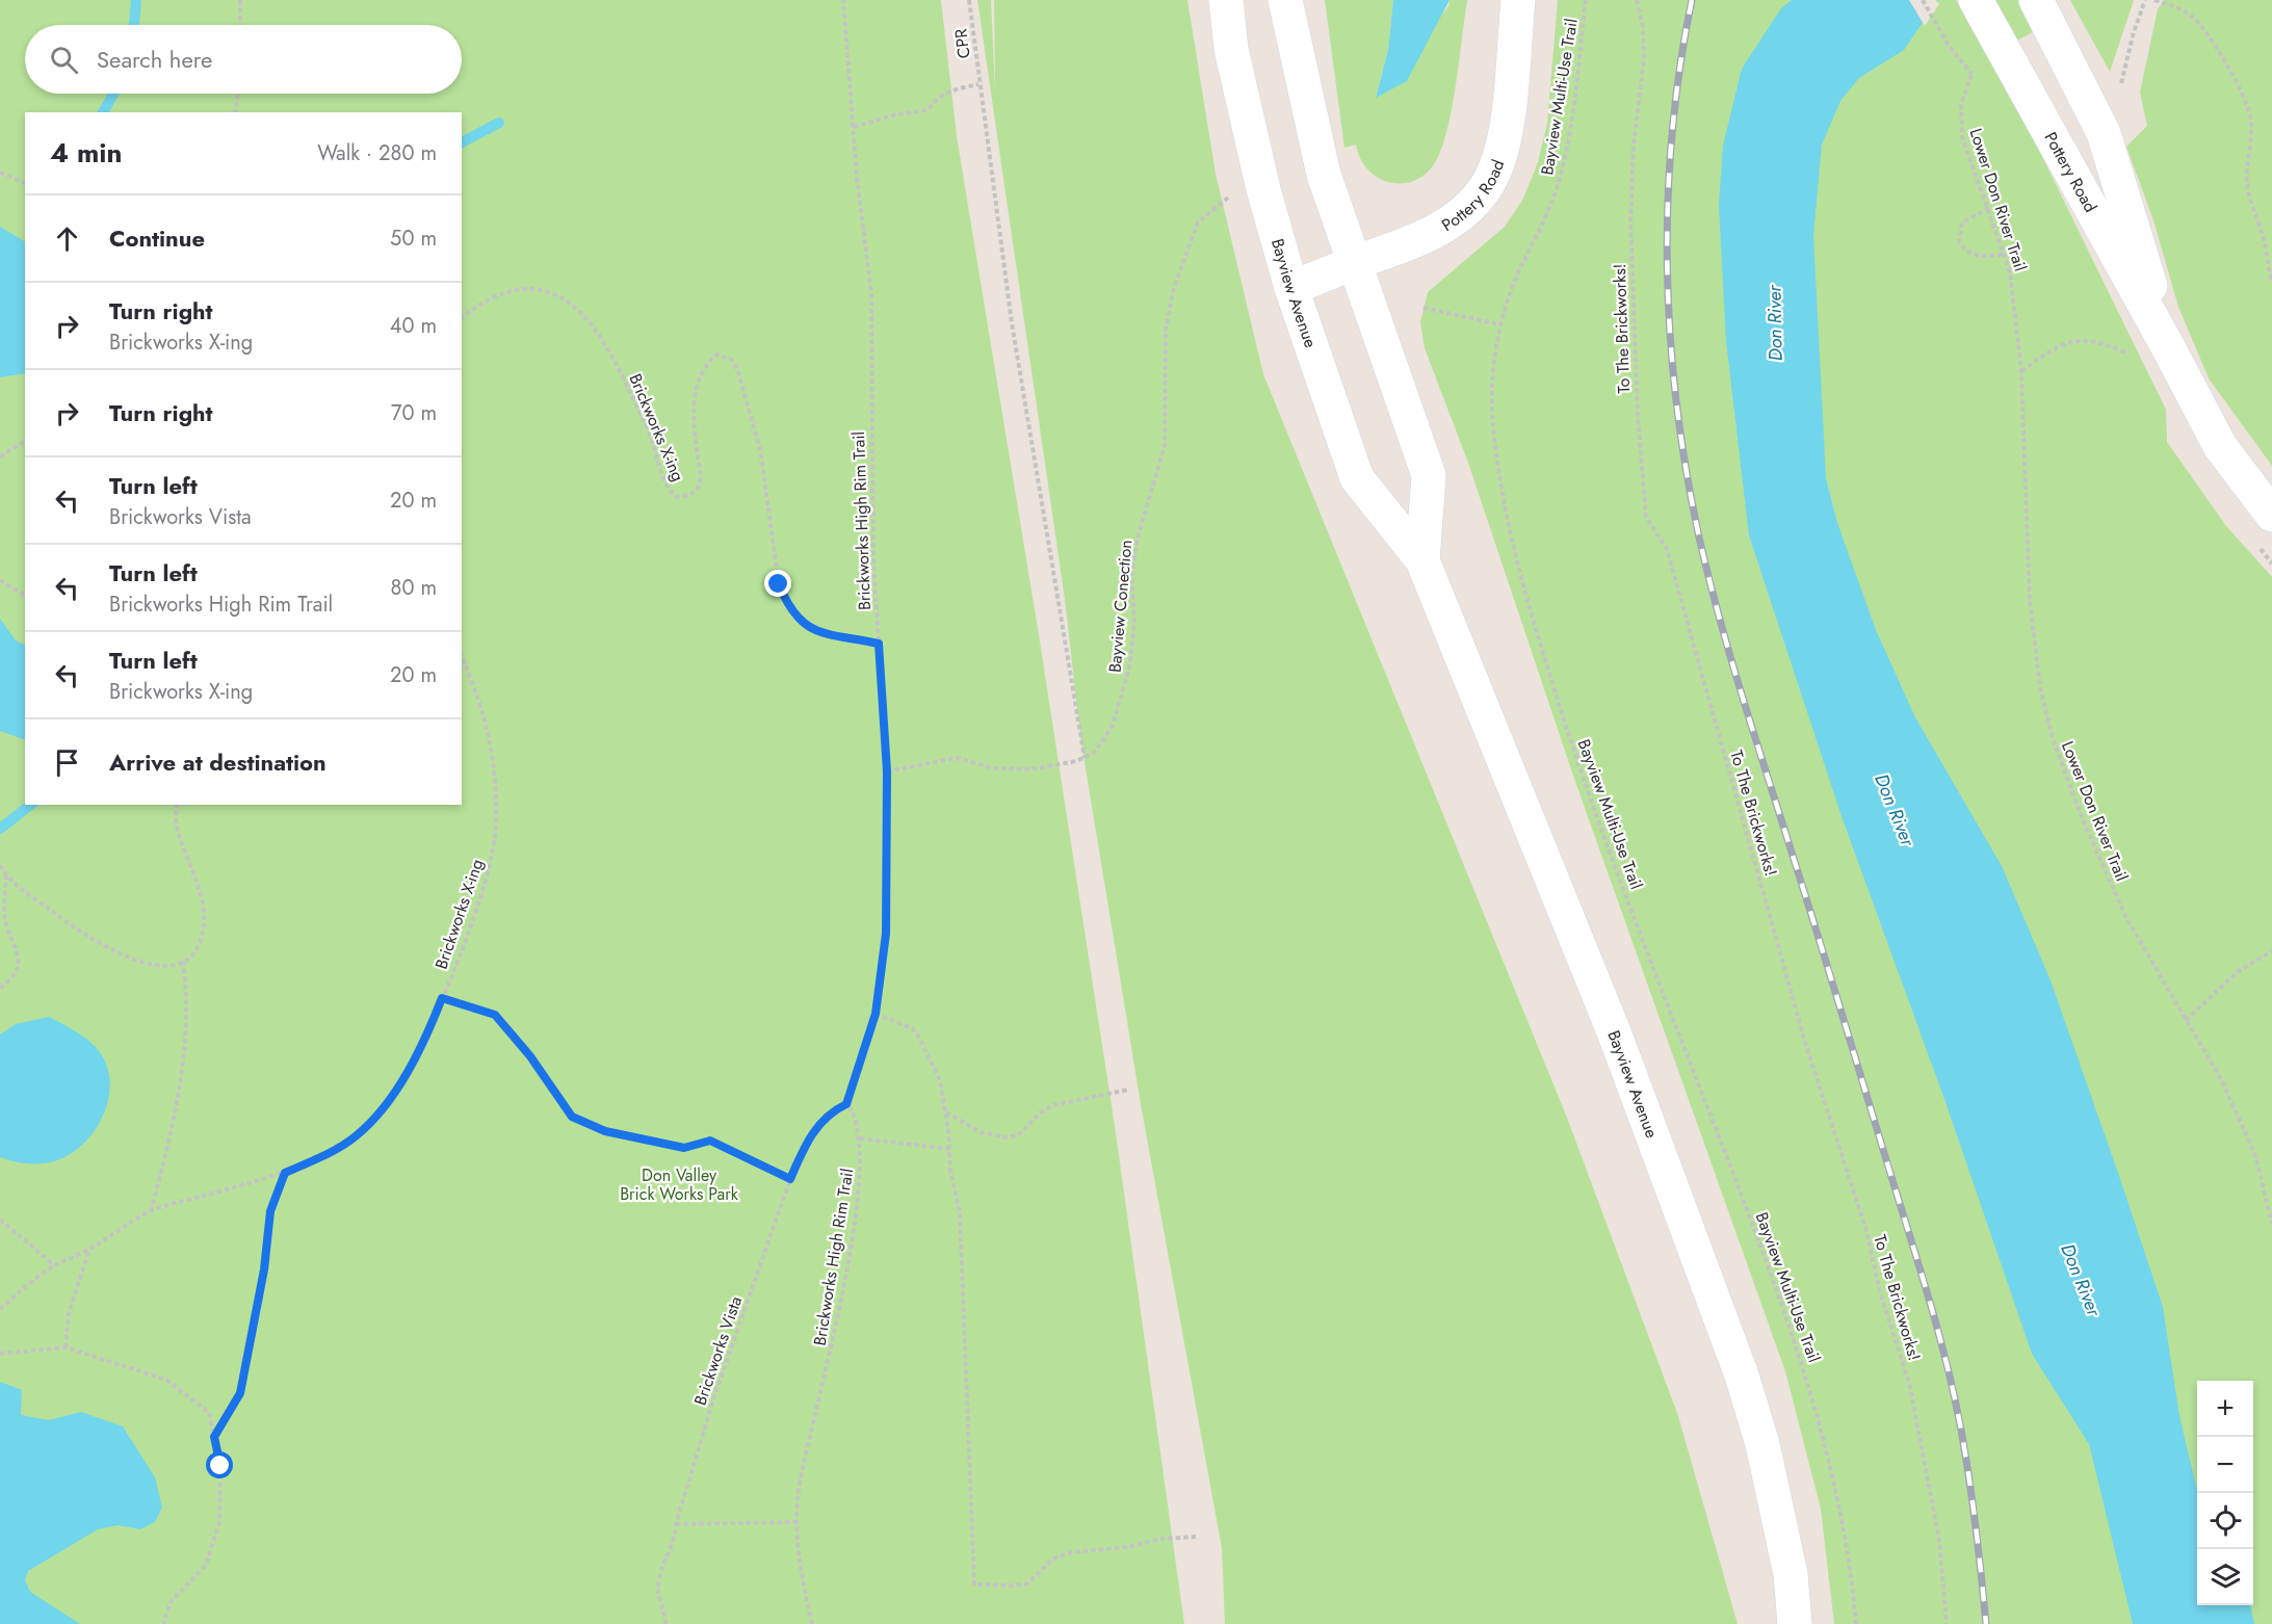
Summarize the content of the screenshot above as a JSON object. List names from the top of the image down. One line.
{"streets":{"main road":["Pottery Road","Bayview Avenue"],"path":["CPR","Bayview Multi-Use Trail","Lower Don River Trail","To The Brickworks!","Brickworks X-ing","Brickworks High Rim Trail","Bayview Conection","Brickworks Vista"]},"crossings":[["CPR","Bayview Conection"],["Pottery Road","Bayview Avenue"],["Brickworks X-ing","Brickworks High Rim Trail"],["Brickworks High Rim Trail","Bayview Conection"],["Brickworks High Rim Trail","Brickworks Vista"]],"water":["Don River"],"parks":["Don Valley Brick Works Park"],"page":{"search":"Search here","heading":["4 min","Walk · 280 m"],"list":[["Continue","50 m"],["Turn right","Brickworks X-ing","40 m"],["Turn right","70 m"],["Turn left","Brickworks Vista","20 m"],["Turn left","Brickworks High Rim Trail","80 m"],["Turn left","Brickworks X-ing","20 m"],"Arrive at destination"],"map_buttons":["+","−"]}}
